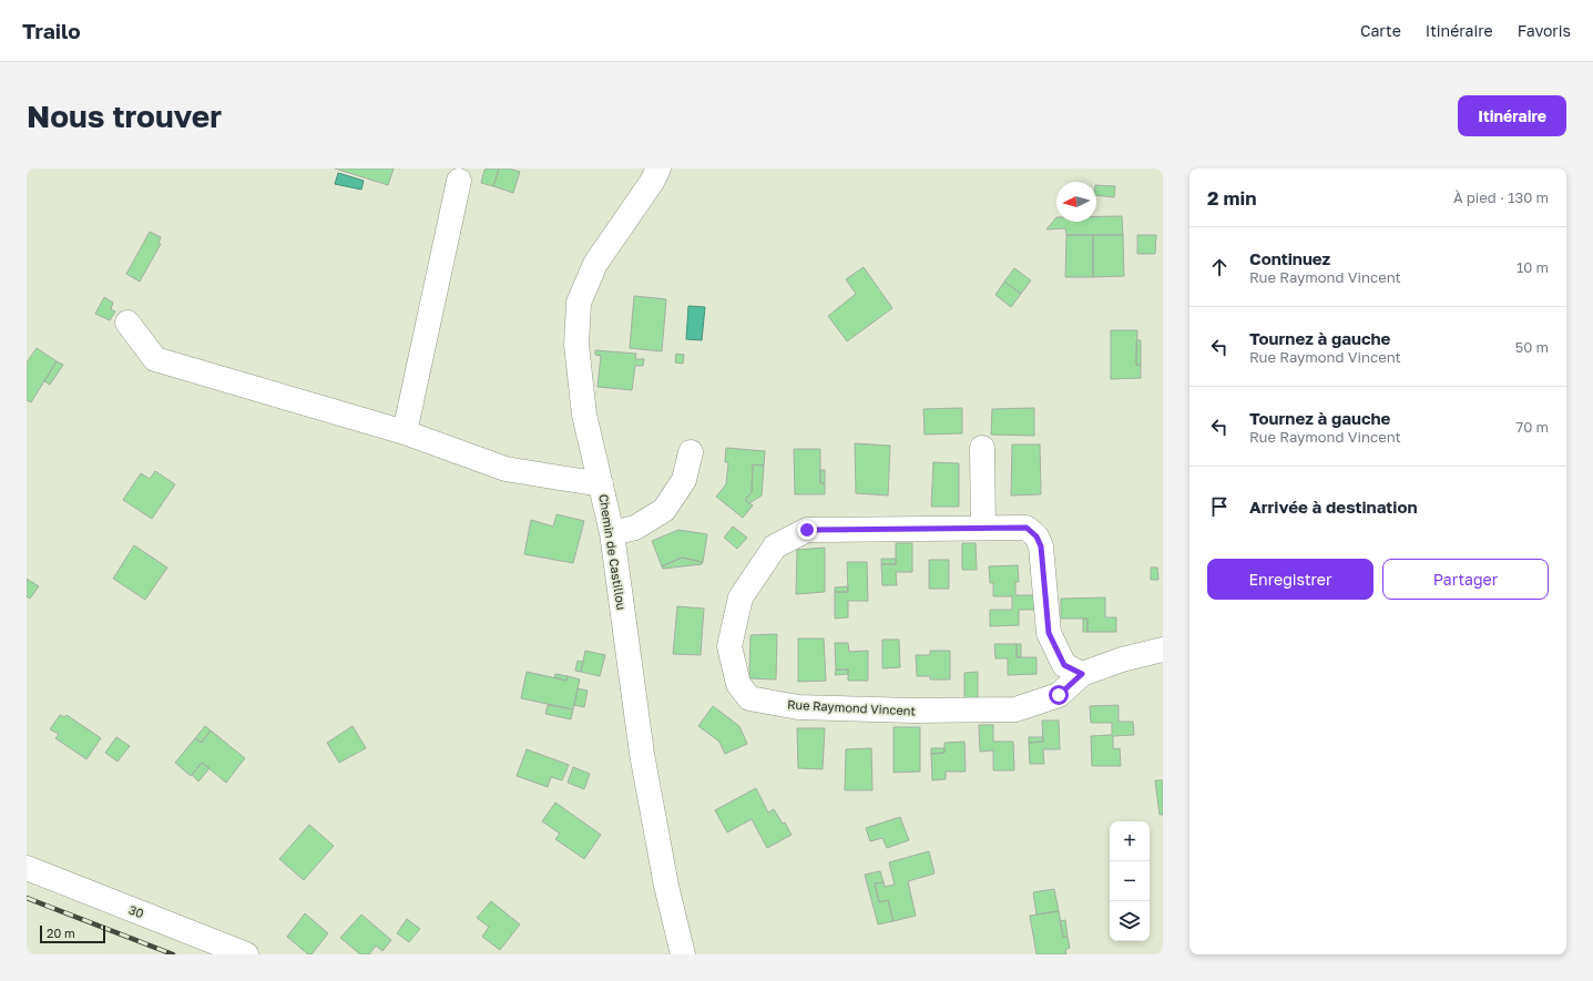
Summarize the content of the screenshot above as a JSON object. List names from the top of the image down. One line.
{"streets":{"street":["Chemin de Castillou","Rue Raymond Vincent","30"]},"scale_bar":"20 m","north":"left","page":{"header":"Trailo","nav":["Carte","Itinéraire","Favoris"],"buttons":["Itinéraire",["Enregistrer","Partager"]],"title":"Nous trouver","heading":["2 min","À pied · 130 m"],"list":[["Continuez","Rue Raymond Vincent","10 m"],["Tournez à gauche","Rue Raymond Vincent","50 m"],["Tournez à gauche","Rue Raymond Vincent","70 m"],"Arrivée à destination"],"map_buttons":["+","−"],"scale":"20 m"}}
